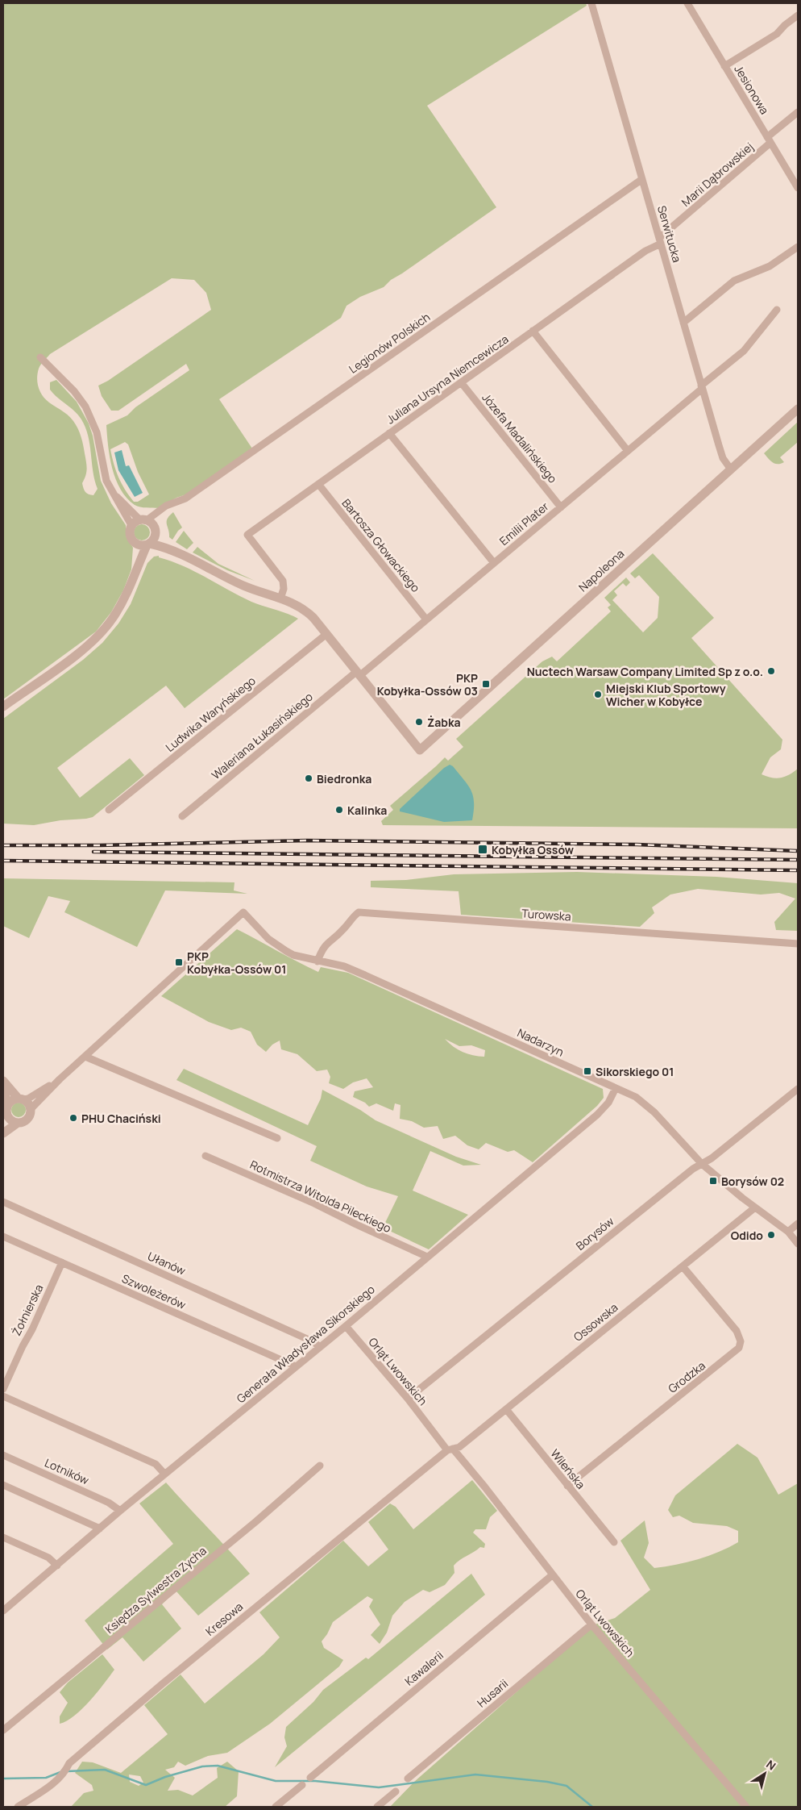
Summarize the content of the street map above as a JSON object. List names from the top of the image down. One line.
{"streets":{"street":["Jesionowa","Marii Dąbrowskiej","Serwitucka","Legionów Polskich","Juliana Ursyna Niemcewicza","Józefa Madalińskiego","Emilii Plater","Bartosza Głowackiego","Napoleona","Ludwika Waryńskiego","Waleriana Łukasińskiego","Turowska","Nadarzyn","Rotmistrza Witolda Pileckiego","Borysów","Ułanów","Szwoleżerów","Żołnierska","Ossowska","Generała Władysława Sikorskiego","Orląt Lwowskich","Grodzka","Wileńska","Lotników","Księdza Sylwestra Zycha","Kresowa","Kawalerii","Husarii"]},"crossings":[["Jesionowa","Marii Dąbrowskiej"],["Marii Dąbrowskiej","Serwitucka"],["Marii Dąbrowskiej","Juliana Ursyna Niemcewicza"],["Serwitucka","Legionów Polskich"],["Serwitucka","Juliana Ursyna Niemcewicza"],["Serwitucka","Emilii Plater"],["Serwitucka","Napoleona"],["Juliana Ursyna Niemcewicza","Józefa Madalińskiego"],["Juliana Ursyna Niemcewicza","Bartosza Głowackiego"],["Józefa Madalińskiego","Emilii Plater"],["Emilii Plater","Bartosza Głowackiego"],["Emilii Plater","Napoleona"],["Emilii Plater","Waleriana Łukasińskiego"],["Napoleona","Waleriana Łukasińskiego"],["Turowska","Nadarzyn"],["Nadarzyn","Borysów"],["Nadarzyn","Ossowska"],["Nadarzyn","Generała Władysława Sikorskiego"],["Rotmistrza Witolda Pileckiego","Generała Władysława Sikorskiego"],["Borysów","Orląt Lwowskich"],["Ułanów","Generała Władysława Sikorskiego"],["Szwoleżerów","Żołnierska"],["Szwoleżerów","Generała Władysława Sikorskiego"],["Ossowska","Orląt Lwowskich"],["Ossowska","Grodzka"],["Ossowska","Wileńska"],["Ossowska","Kresowa"],["Generała Władysława Sikorskiego","Orląt Lwowskich"],["Generała Władysława Sikorskiego","Lotników"],["Orląt Lwowskich","Kresowa"],["Orląt Lwowskich","Kawalerii"],["Orląt Lwowskich","Husarii"],["Grodzka","Wileńska"]],"places":{"other":["Nuctech Warsaw Company Limited Sp z o.o.","Miejski Klub Sportowy Wicher w Kobyłce","Żabka","Biedronka","Kalinka","PHU Chaciński","Odido"],"transit":["PKP Kobyłka-Ossów 03","Kobyłka Ossów","PKP Kobyłka-Ossów 01","Sikorskiego 01","Borysów 02"]},"north":"top right"}
